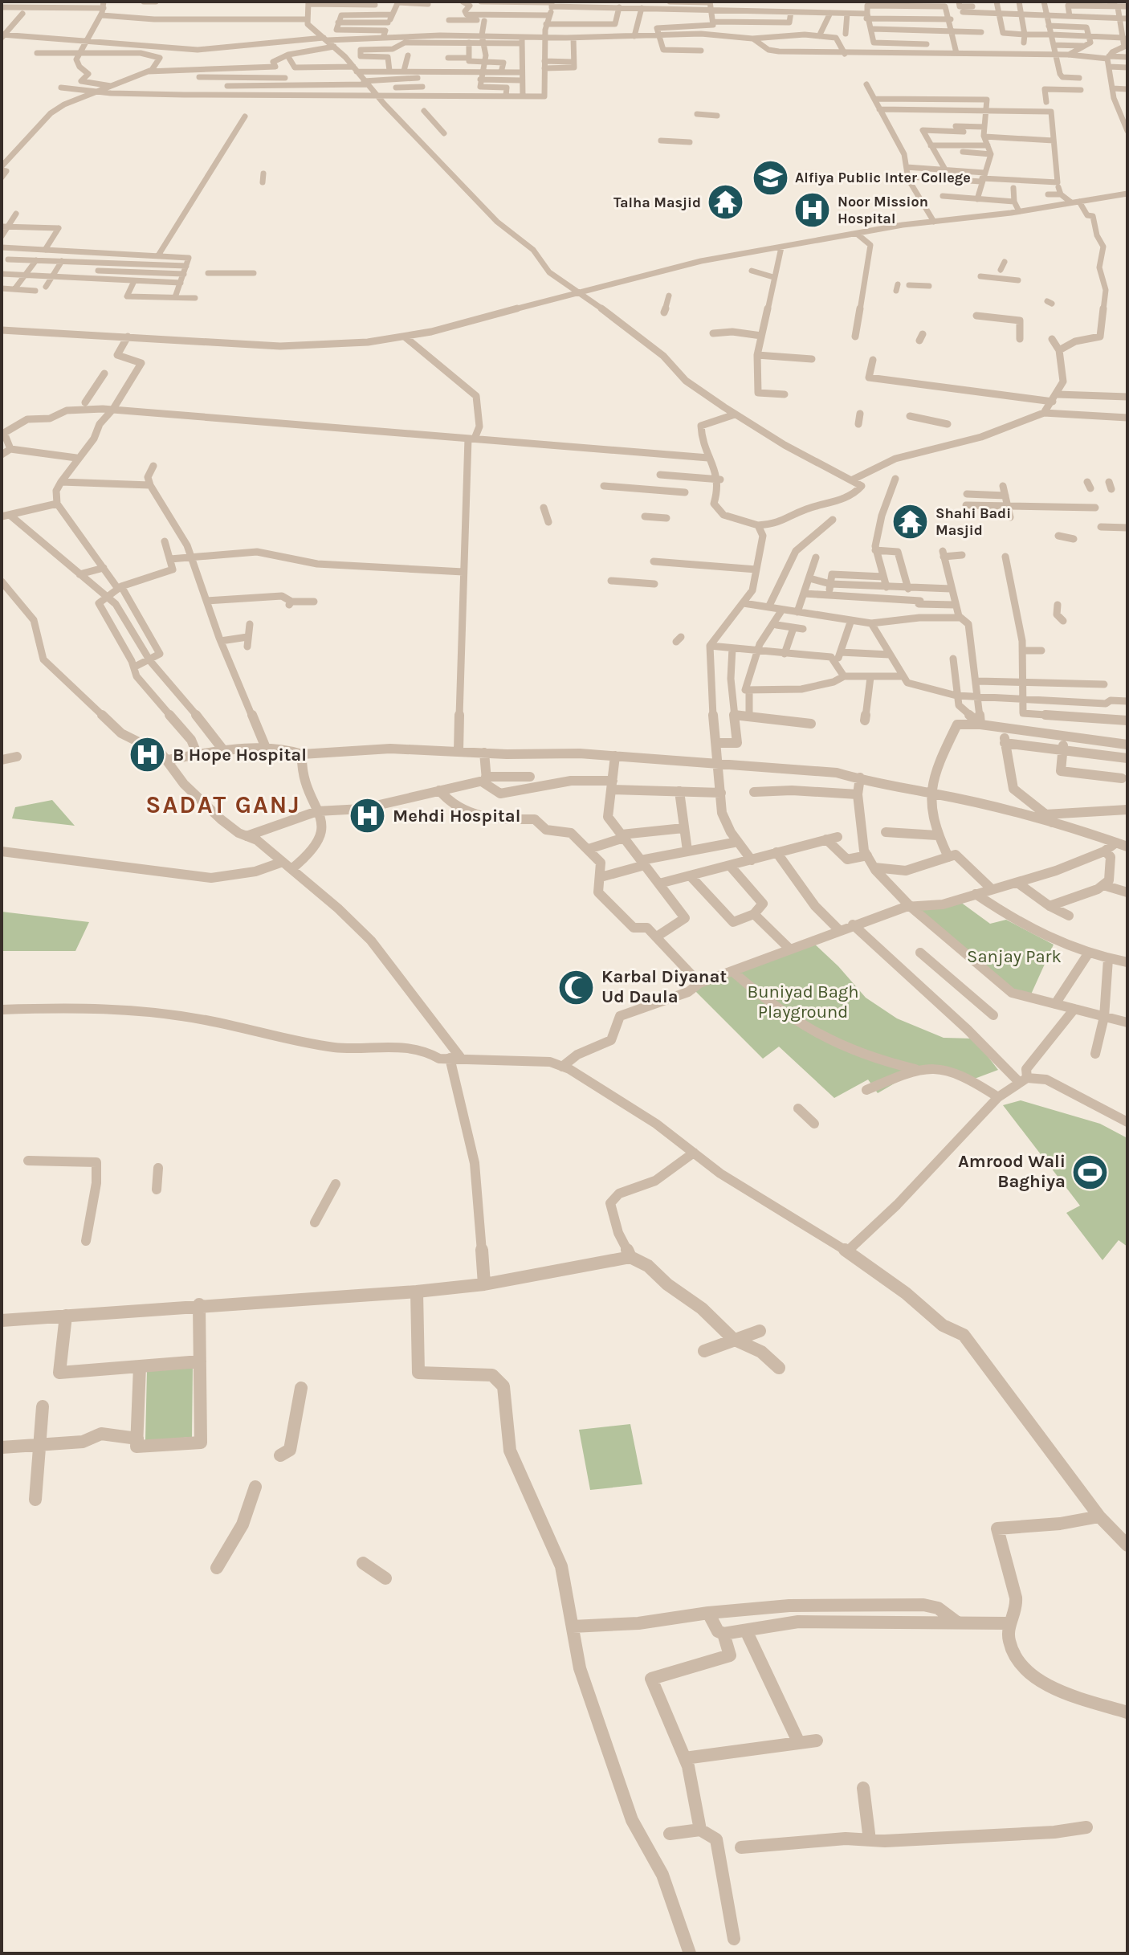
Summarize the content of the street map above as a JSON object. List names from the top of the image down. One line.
{"districts":["SADAT GANJ"],"parks":["Sanjay Park","Buniyad Bagh Playground"],"places":{"school or university":["Alfiya Public Inter College"],"temple":["Talha Masjid","Shahi Badi Masjid"],"hospital":["Noor Mission Hospital","B Hope Hospital","Mehdi Hospital"],"mosque":["Karbal Diyanat Ud Daula"],"sports":["Amrood Wali Baghiya"]}}
